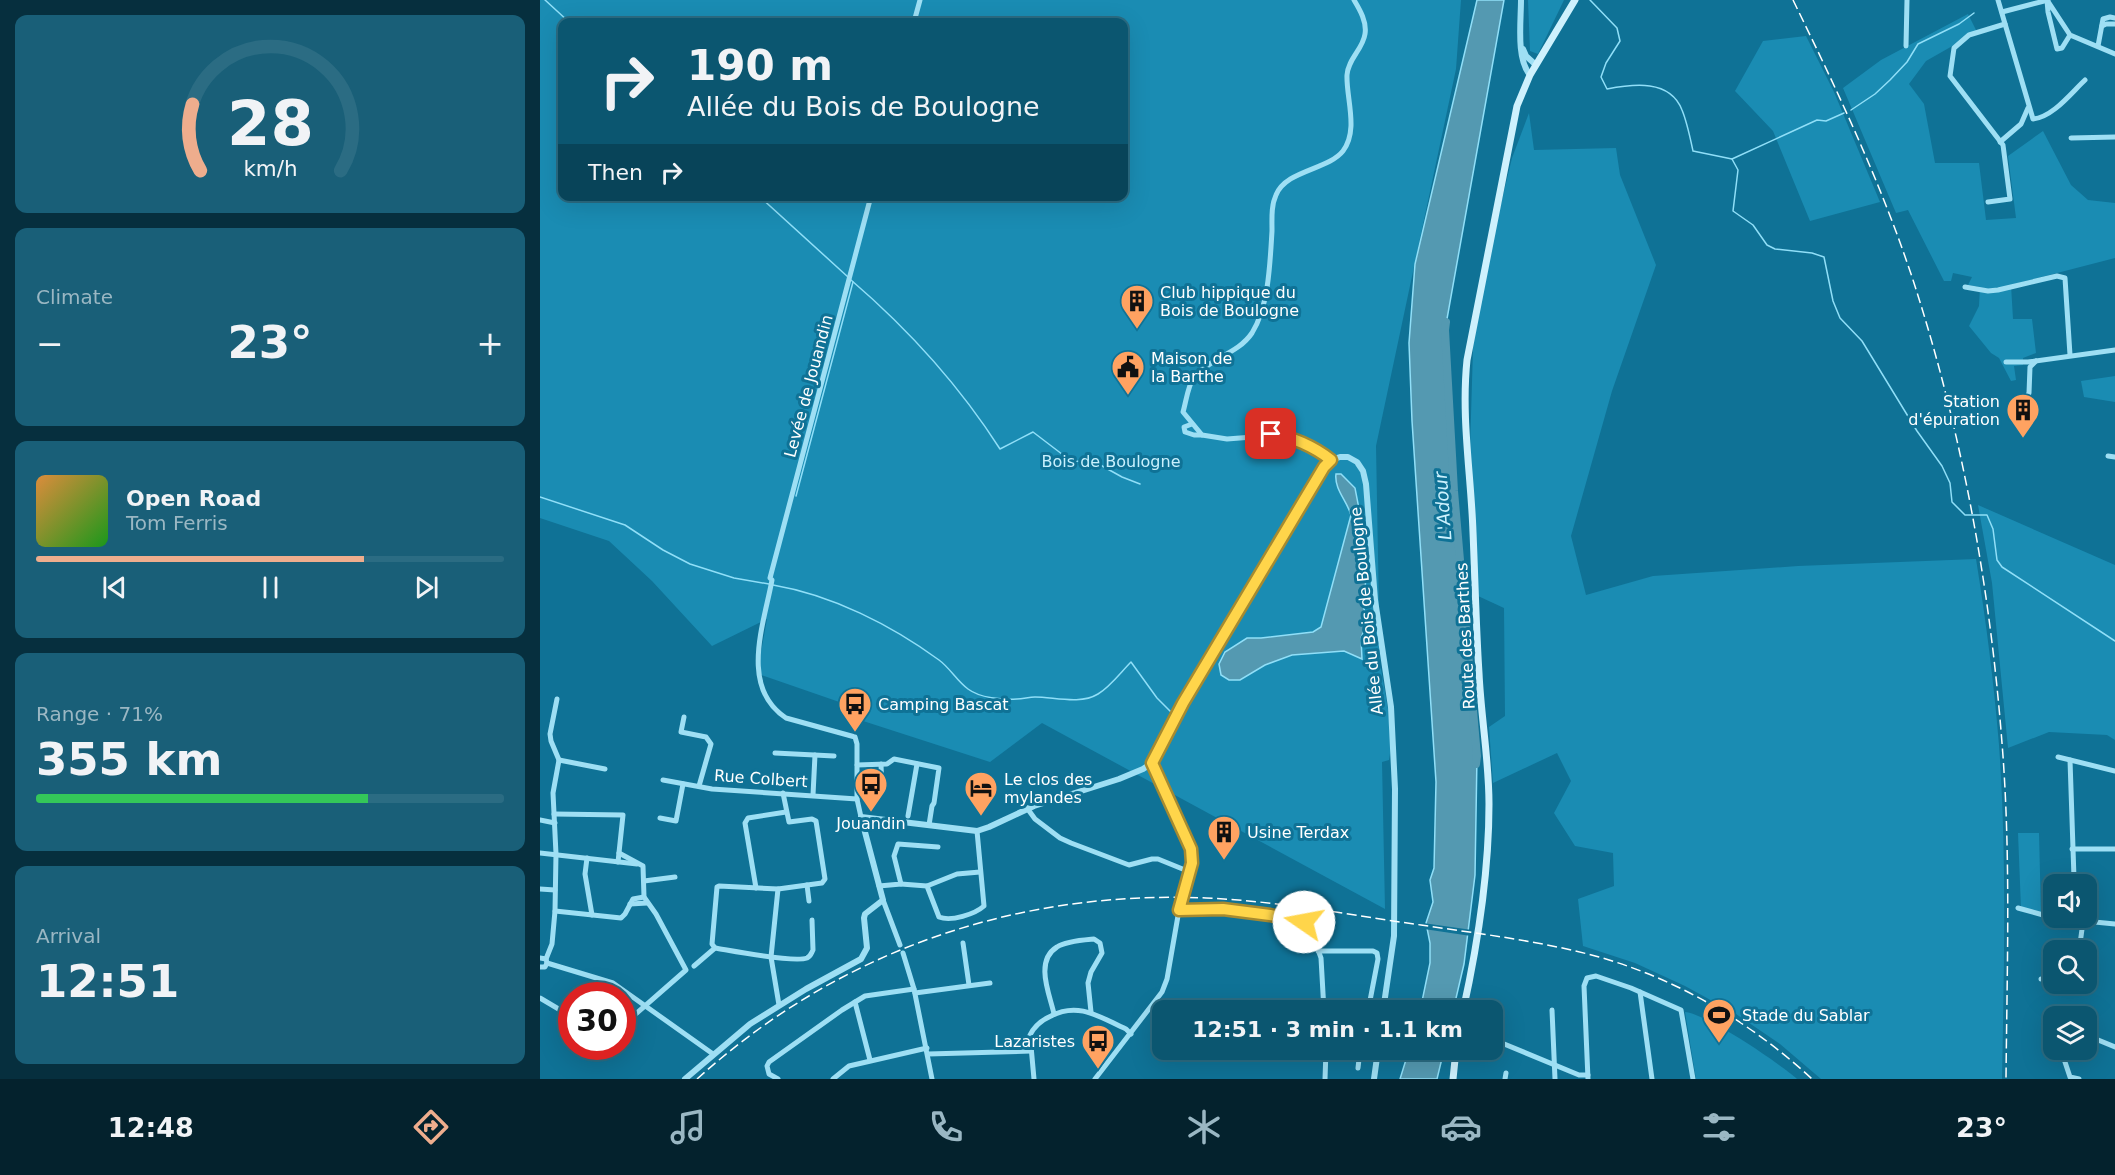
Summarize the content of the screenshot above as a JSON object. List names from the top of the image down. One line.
{"streets":{"main road":["Route des Barthes"],"street":["Levée de Jouandin","Allée du Bois de Boulogne","Rue Colbert"]},"water":["L'Adour"],"parks":["Bois de Boulogne"],"places":{"building":["Club hippique du Bois de Boulogne","Station d'épuration","Usine Terdax"],"public building":["Maison de la Barthe"],"bus stop":["Camping Bascat","Jouandin","Lazaristes"],"hotel":["Le clos des mylandes"],"sports":["Stade du Sablar"]},"page":{"turn":["190 m","Allée du Bois de Boulogne"],"then":"Then","tile":["Climate",["Range · 71%","355 km"],["Arrival","12:51"]],"heat":["−","23°","+"],"song":["Open Road","Tom Ferris"],"limit":"30","trip":"12:51 · 3 min · 1.1 km","tabs":["12:48","23°"],"gauge":["28","km/h"]}}
